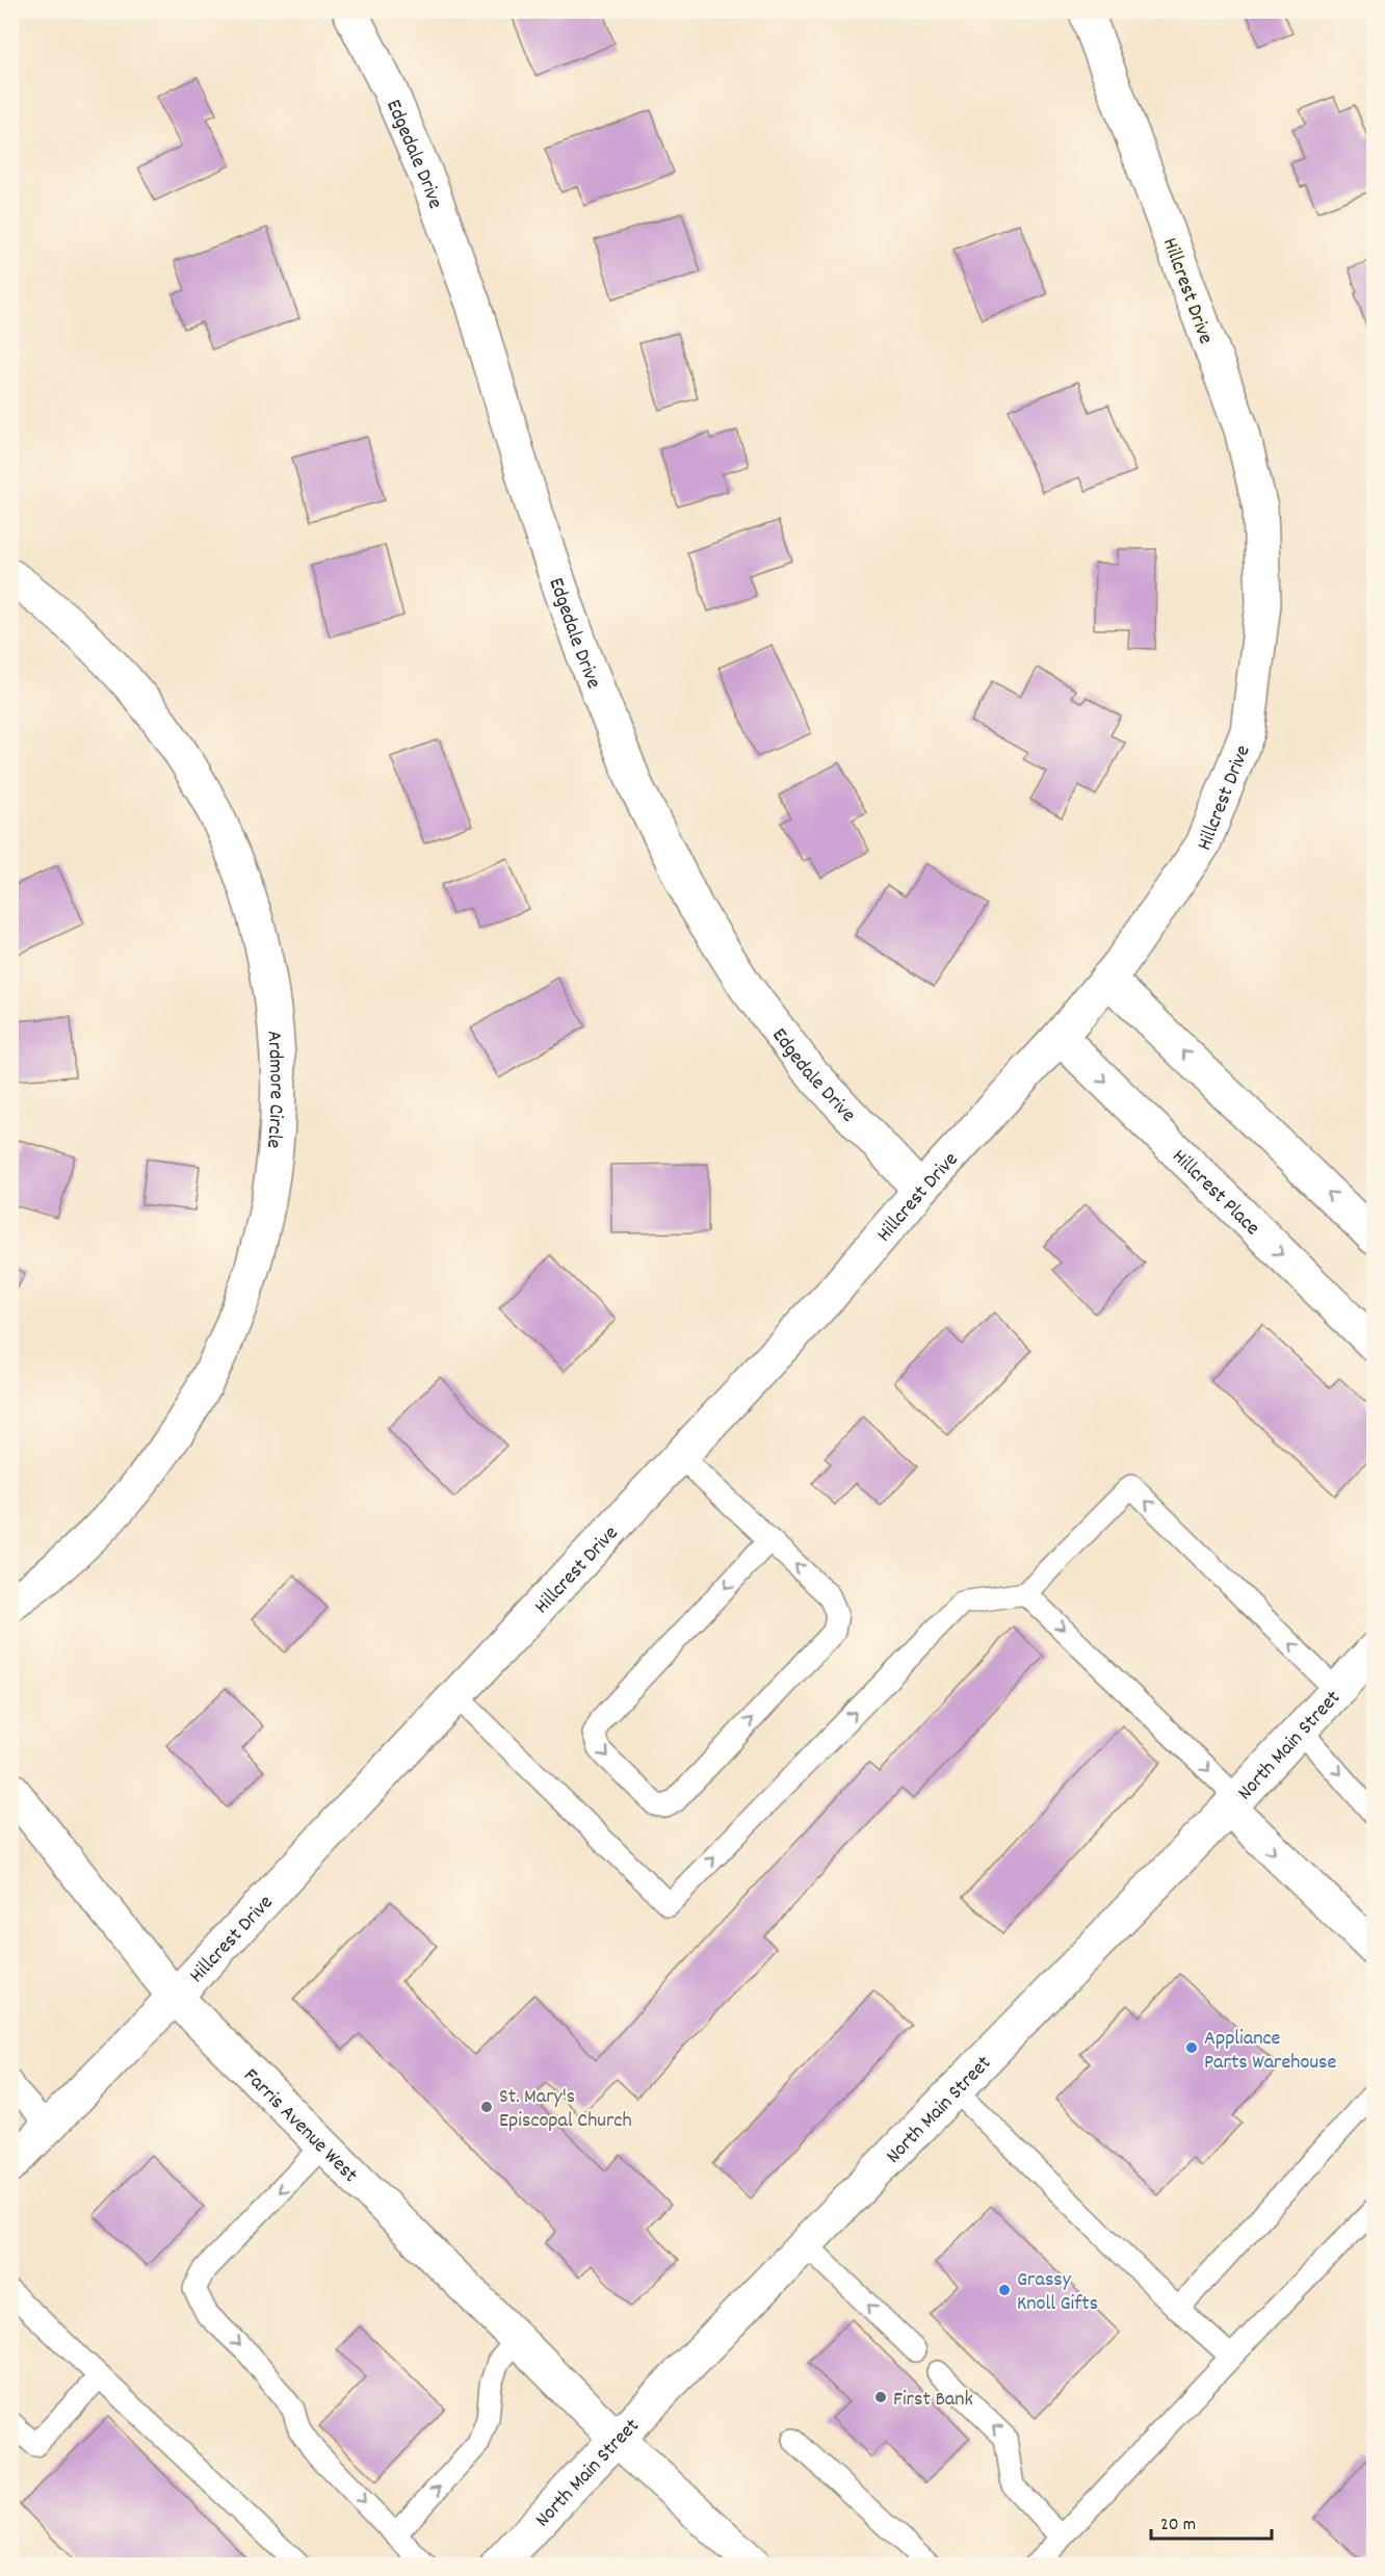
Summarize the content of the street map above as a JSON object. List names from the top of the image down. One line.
{"streets":{"street":["Edgedale Drive","Hillcrest Drive","Ardmore Circle","Hillcrest Place","North Main Street","Farris Avenue West"]},"crossings":[["Edgedale Drive","Hillcrest Drive"],["Hillcrest Drive","Hillcrest Place"],["Hillcrest Drive","Farris Avenue West"],["North Main Street","Farris Avenue West"]],"places":["Appliance Parts Warehouse","St. Mary's Episcopal Church","Grassy Knoll Gifts","First Bank"],"scale_bar":"20 m"}
